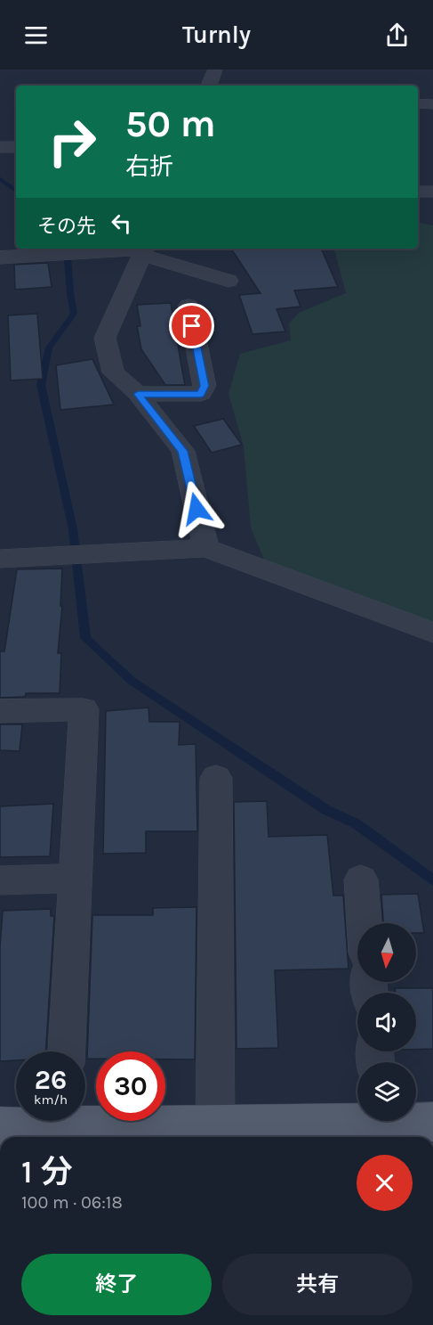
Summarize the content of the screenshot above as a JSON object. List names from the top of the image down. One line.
{"north":"bottom","page":{"header":"Turnly","turn":["50 m","右折"],"then":"その先","speed":"26 km/h","limit":"30","heading":["1 分","100 m · 06:18"],"buttons":["終了","共有"]}}
